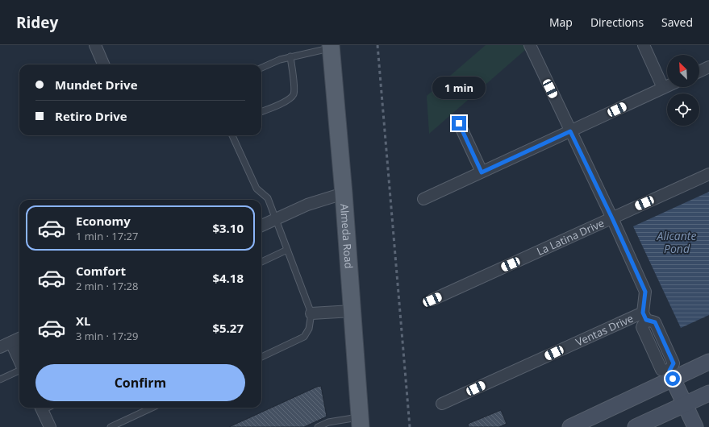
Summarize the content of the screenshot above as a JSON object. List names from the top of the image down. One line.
{"streets":{"main road":["Almeda Road"],"street":["La Latina Drive","Ventas Drive"]},"water":["Alicante Pond"],"north":"top left","page":{"header":"Ridey","nav":["Map","Directions","Saved"],"banner":["Mundet Drive","Retiro Drive"],"bubble":"1 min","list":[{"name":"Economy","note":"1 min · 17:27","value":"$3.10"},{"name":"Comfort","note":"2 min · 17:28","value":"$4.18"},{"name":"XL","note":"3 min · 17:29","value":"$5.27"}],"buttons":"Confirm"}}
